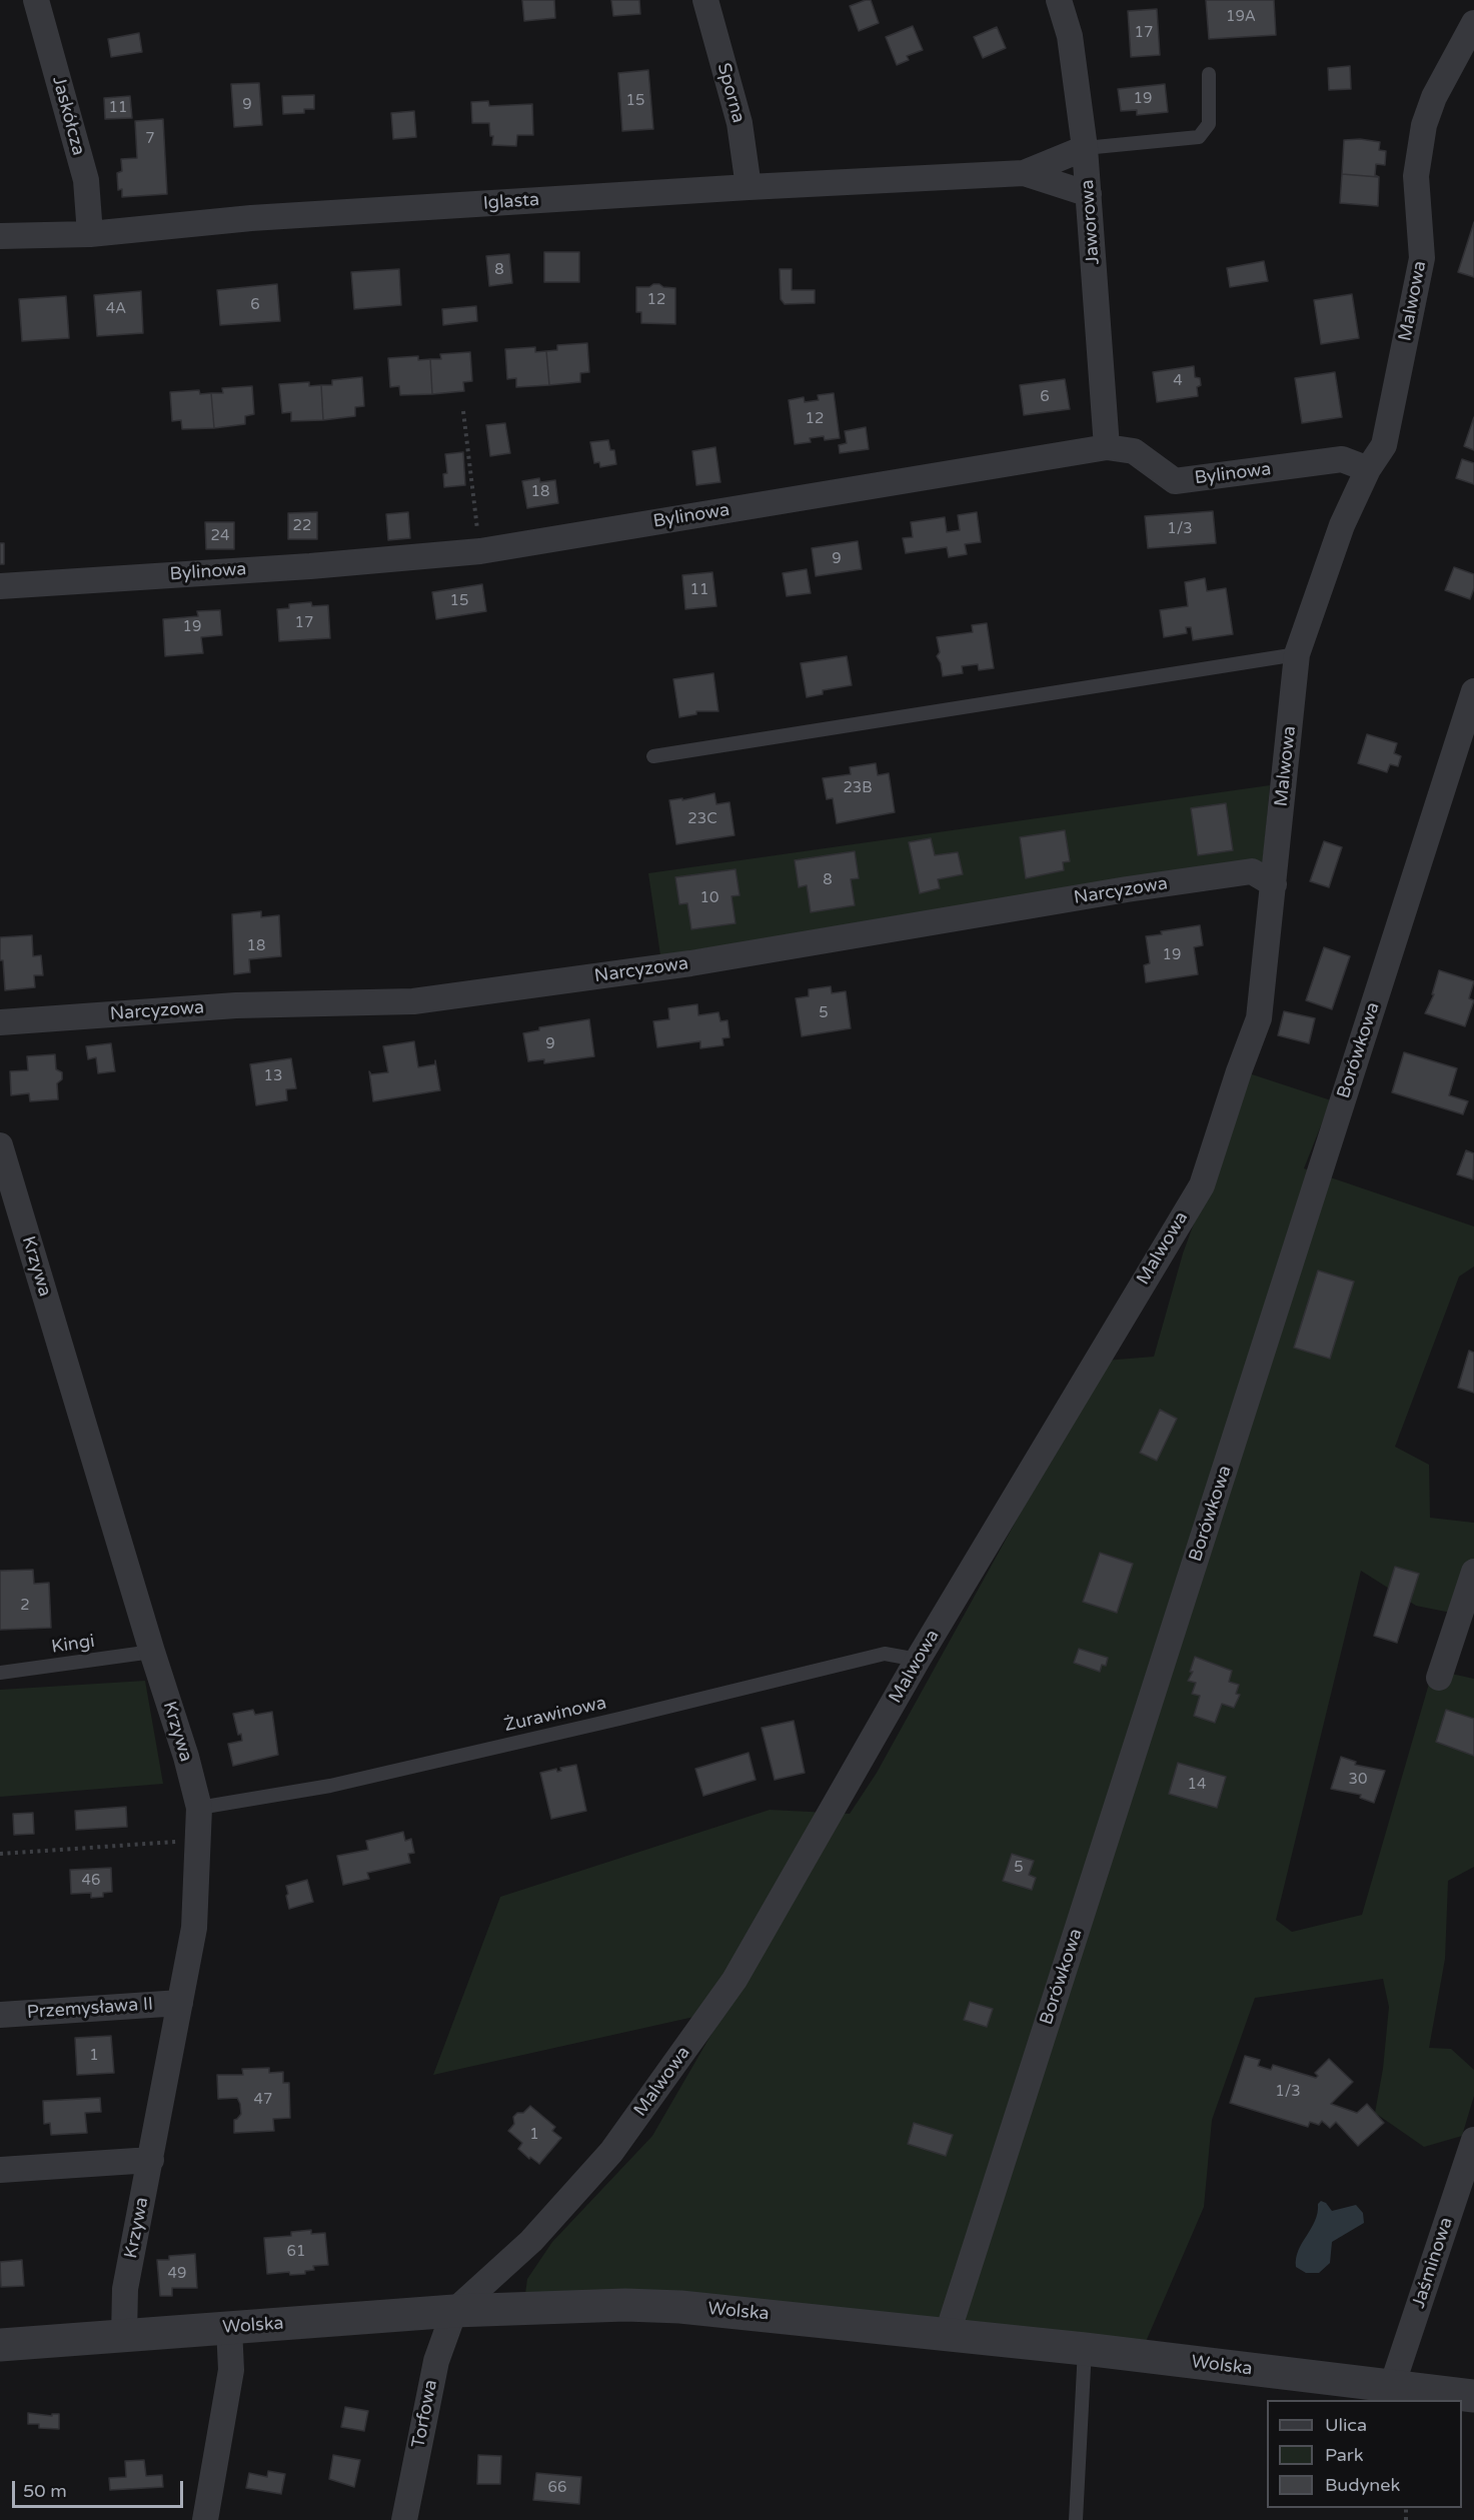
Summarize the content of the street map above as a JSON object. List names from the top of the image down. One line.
{"streets":{"street":["Sporna","Jaskółcza","Iglasta","Jaworowa","Malwowa","Bylinowa","Narcyzowa","Borówkowa","Krzywa","Przemysława II","Jaśminowa","Wolska","Torfowa"],"lane":["Kingi","Żurawinowa"]},"crossings":[["Sporna","Iglasta"],["Jaskółcza","Iglasta"],["Iglasta","Jaworowa"],["Jaworowa","Bylinowa"],["Malwowa","Bylinowa"],["Malwowa","Narcyzowa"],["Malwowa","Żurawinowa"],["Malwowa","Wolska"],["Malwowa","Torfowa"],["Borówkowa","Wolska"],["Krzywa","Kingi"],["Krzywa","Żurawinowa"],["Krzywa","Przemysława II"],["Krzywa","Wolska"],["Jaśminowa","Wolska"],["Wolska","Torfowa"]],"house_numbers":["19A","17","19","15","9","11","7","8","12","6","4A","4","6","12","18","22","1/3","24","9","11","15","17","19","23B","23C","8","10","18","19","5","9","13","2","30","14","5","46","1","1/3","47","1","61","49","66"],"legend":["Ulica","Park","Budynek"],"scale_bar":"50 m"}
